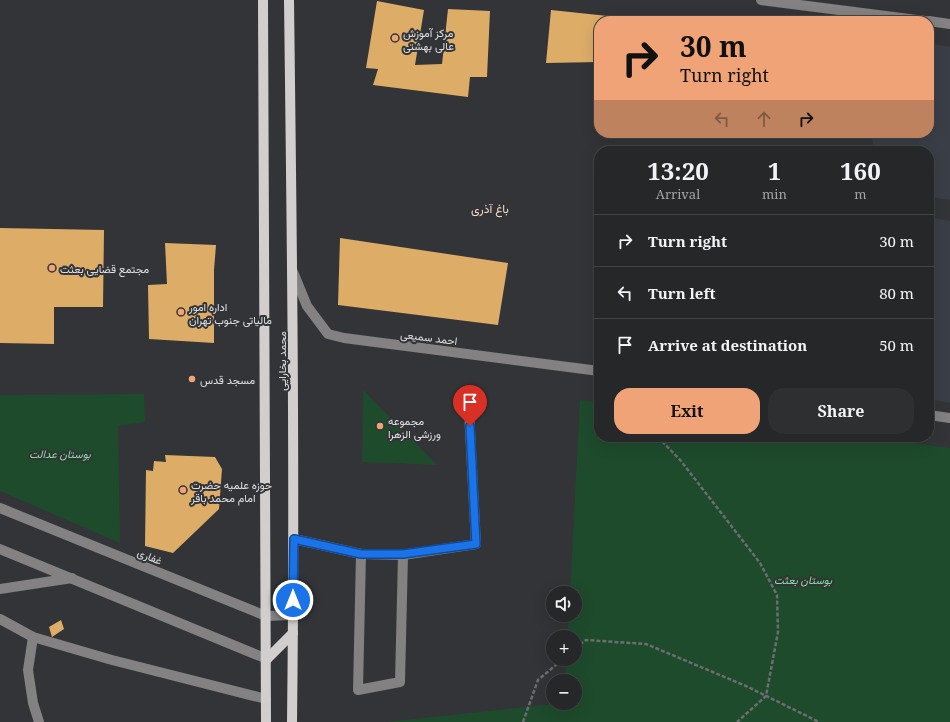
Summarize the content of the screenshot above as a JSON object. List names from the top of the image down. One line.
{"streets":{"main road":["محمد بخارایی"],"street":["احمد سمیعی","غفاری"]},"crossings":[["احمد سمیعی","محمد بخارایی"],["محمد بخارایی","غفاری"]],"districts":["باغ آذری"],"parks":["بوستان عدالت","بوستان بعثت"],"places":["مرکز آموزش عالی بهشتی","مجتمع قضایی بعثت","اداره امور مالیاتی جنوب تهران","مسجد قدس","مجموعه ورزشی الزهرا","حوزه علمیه حضرت امام محمد باقر"],"page":{"turn":["30 m","Turn right"],"eta":["13:20","Arrival","1","min","160","m"],"list":[{"name":"Turn right","value":"30 m"},{"name":"Turn left","value":"80 m"},{"name":"Arrive at destination","value":"50 m"}],"buttons":["Exit","Share"],"map_buttons":["+","−"]}}
